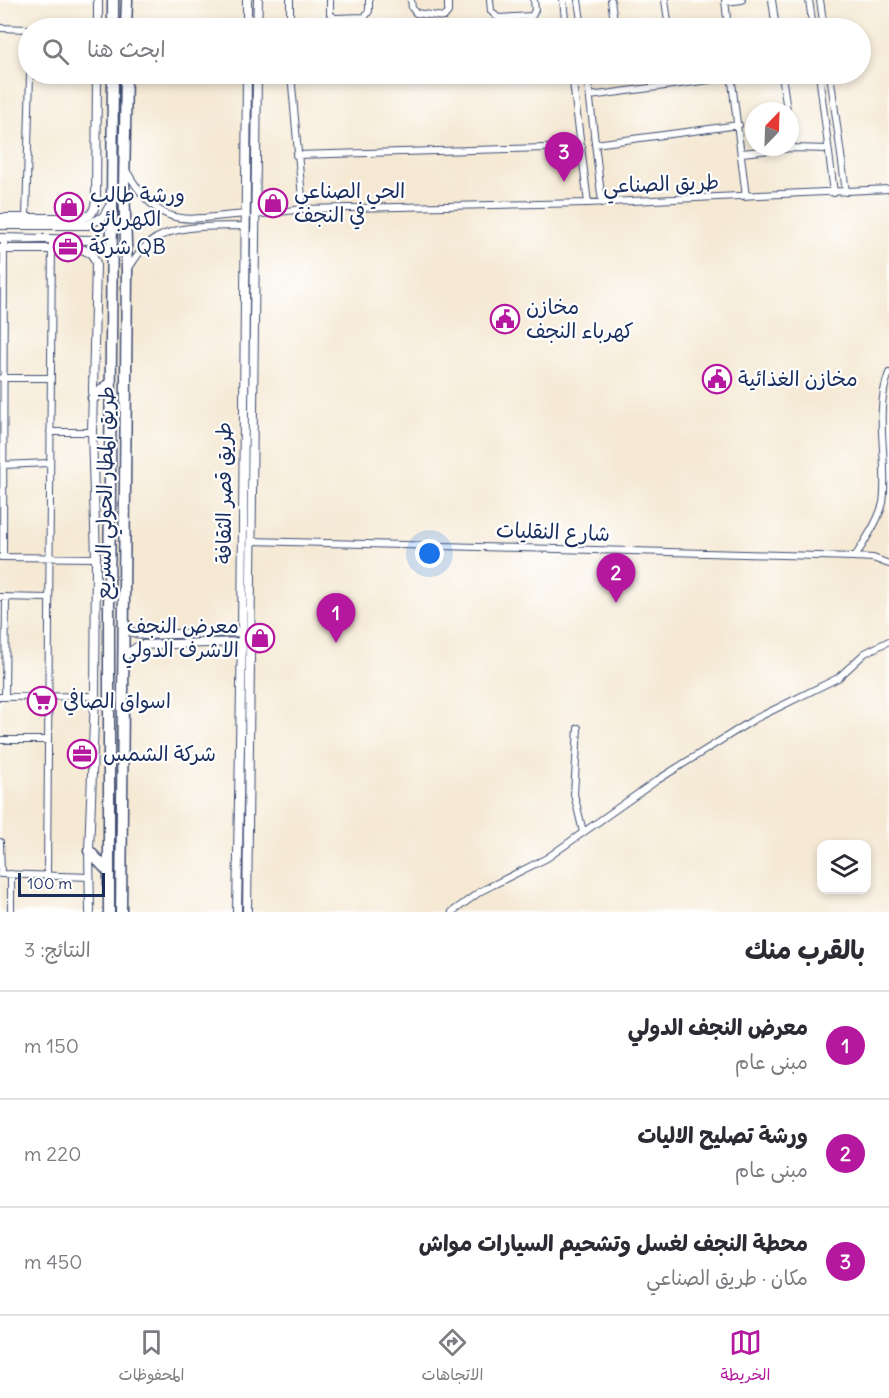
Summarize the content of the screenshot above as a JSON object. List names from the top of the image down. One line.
{"streets":{"highway":["طريق المطار الحولي السريع"],"street":["طريق الصناعي","طريق قصر الثقافة","شارع النقليات"]},"crossings":[["طريق الصناعي","طريق قصر الثقافة"],["طريق قصر الثقافة","شارع النقليات"]],"places":{"shop":["الحي الصناعي في النجف","ورشة طالب الكهربائي","معرض النجف الاشرف الدولي"],"office":["شركة QB","شركة الشمس"],"public building":["مخازن كهرباء النجف","مخازن الغذائية"],"supermarket":["اسواق الصافي"]},"scale_bar":"100 m","north":"top right","page":{"search":"ابحث هنا","pins":["3","2","1"],"scale":"100 m","heading":["بالقرب منك","النتائج: 3"],"list":[{"mark":"1","name":"معرض النجف الدولي","note":"مبنى عام","value":"150 m"},{"mark":"2","name":"ورشة تصليح الاليات","note":"مبنى عام","value":"220 m"},{"mark":"3","name":"محطة النجف لغسل وتشحيم السيارات مواش","note":"مكان · طريق الصناعي","value":"450 m"}],"nav":["الخريطة","الاتجاهات","المحفوظات"]}}
